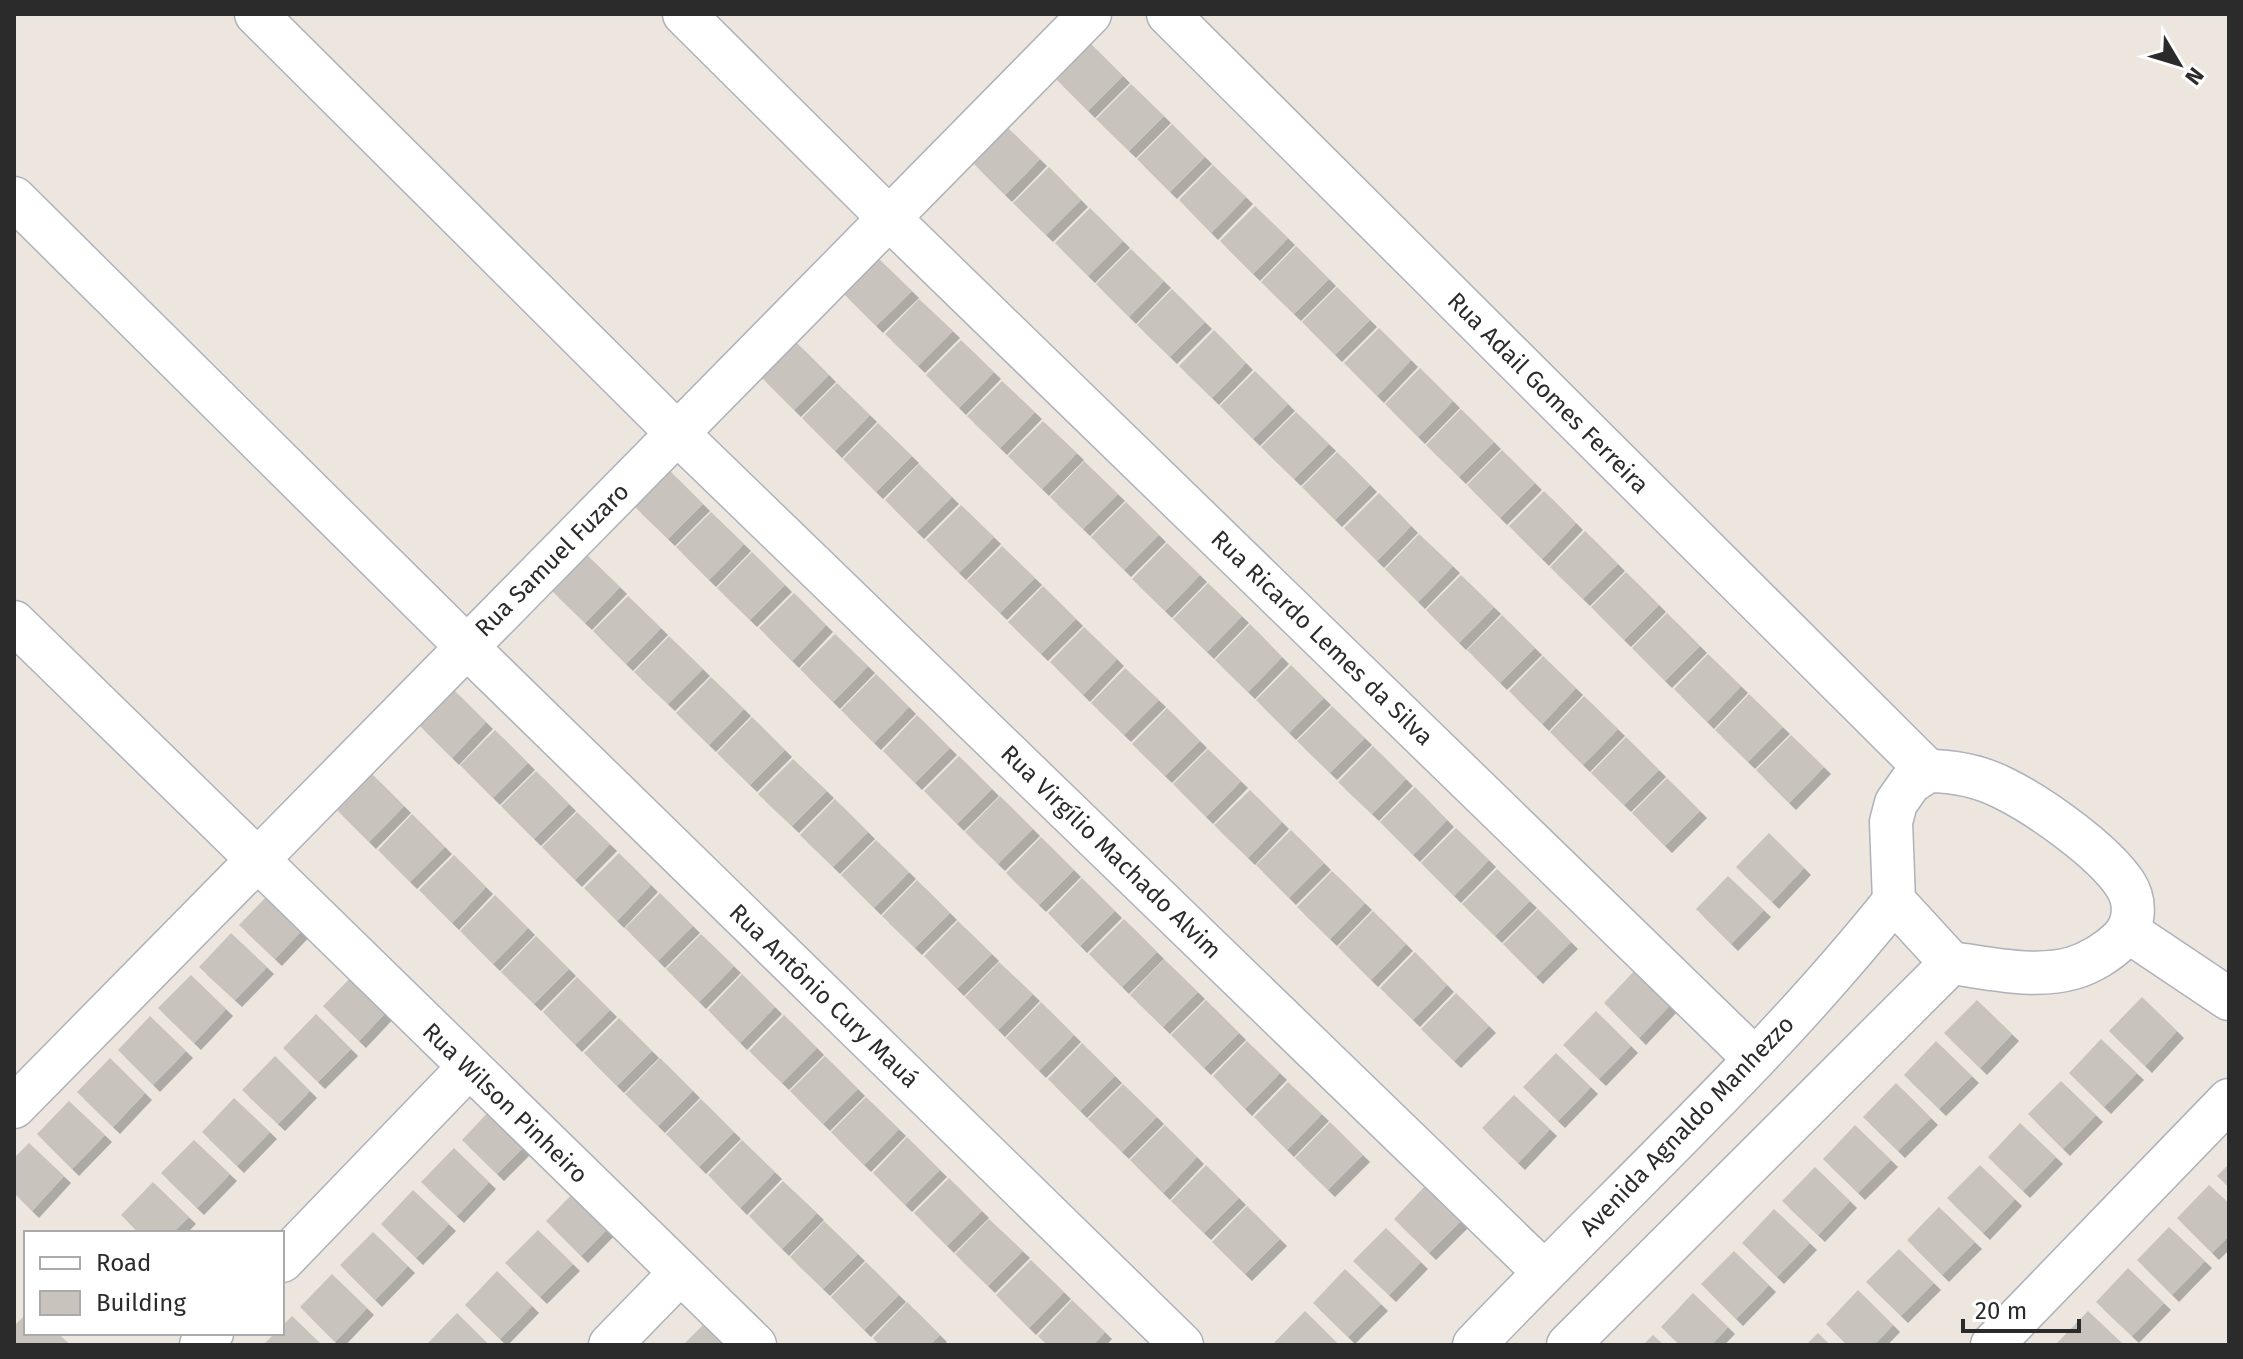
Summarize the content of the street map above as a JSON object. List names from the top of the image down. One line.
{"streets":{"street":["Rua Adail Gomes Ferreira","Rua Samuel Fuzaro","Rua Ricardo Lemes da Silva","Rua Virgílio Machado Alvim","Rua Antônio Cury Mauá","Rua Wilson Pinheiro","Avenida Agnaldo Manhezzo"]},"crossings":[["Rua Adail Gomes Ferreira","Avenida Agnaldo Manhezzo"],["Rua Samuel Fuzaro","Rua Ricardo Lemes da Silva"],["Rua Samuel Fuzaro","Rua Virgílio Machado Alvim"],["Rua Samuel Fuzaro","Rua Antônio Cury Mauá"],["Rua Samuel Fuzaro","Rua Wilson Pinheiro"],["Rua Ricardo Lemes da Silva","Avenida Agnaldo Manhezzo"],["Rua Virgílio Machado Alvim","Avenida Agnaldo Manhezzo"]],"legend":["Road","Building"],"scale_bar":"20 m","north":"bottom right"}
